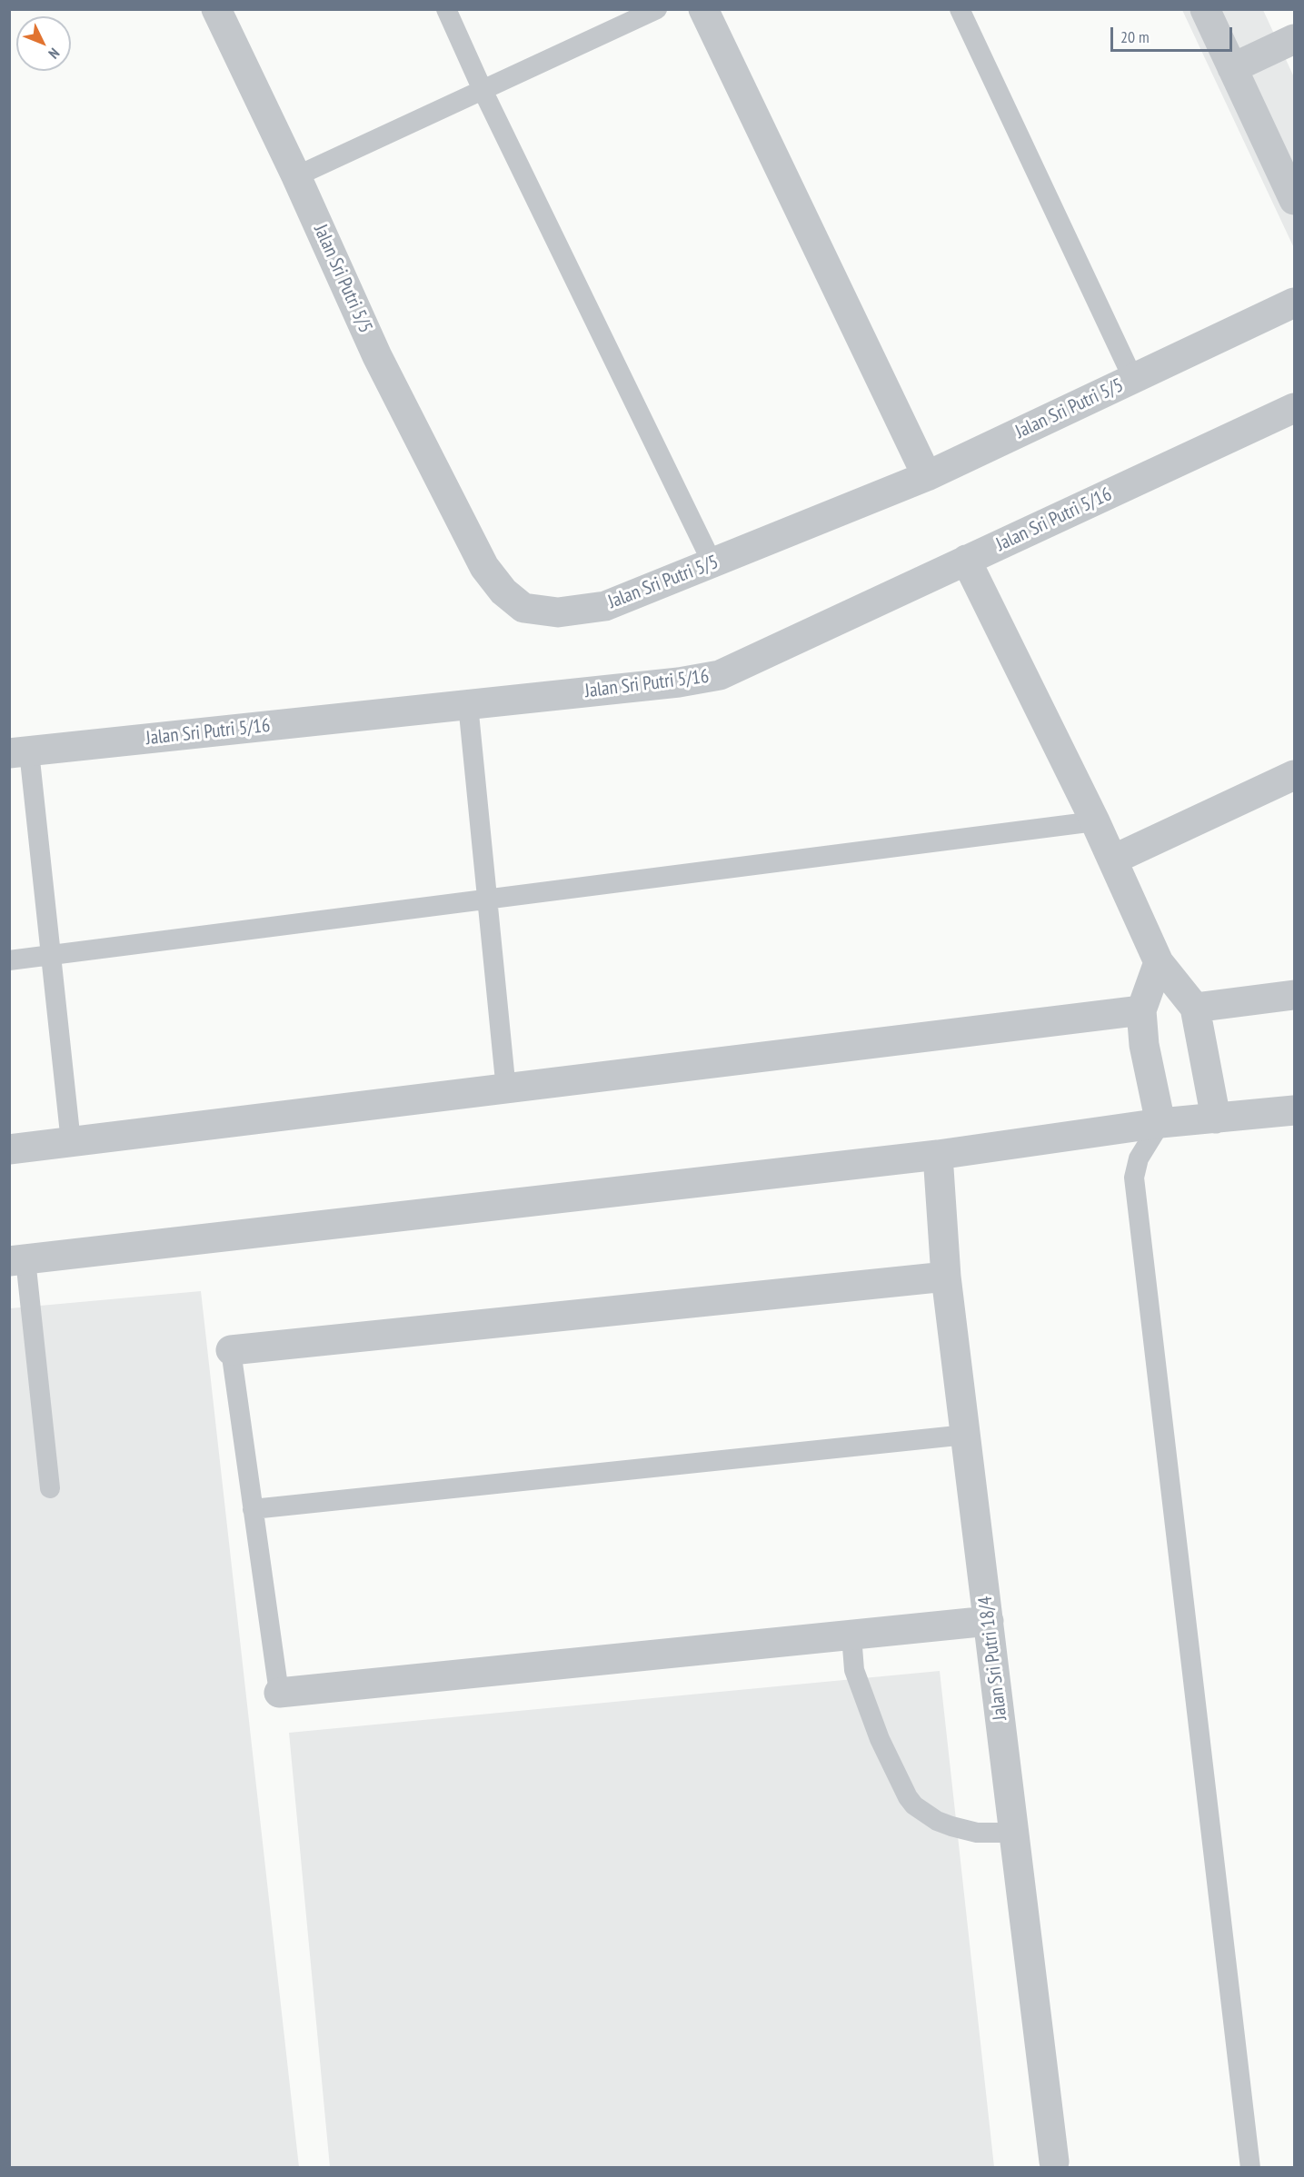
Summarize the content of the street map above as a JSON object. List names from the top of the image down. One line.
{"streets":{"street":["Jalan Sri Putri 5/5","Jalan Sri Putri 5/16","Jalan Sri Putri 18/4"]},"scale_bar":"20 m","north":"bottom right"}
